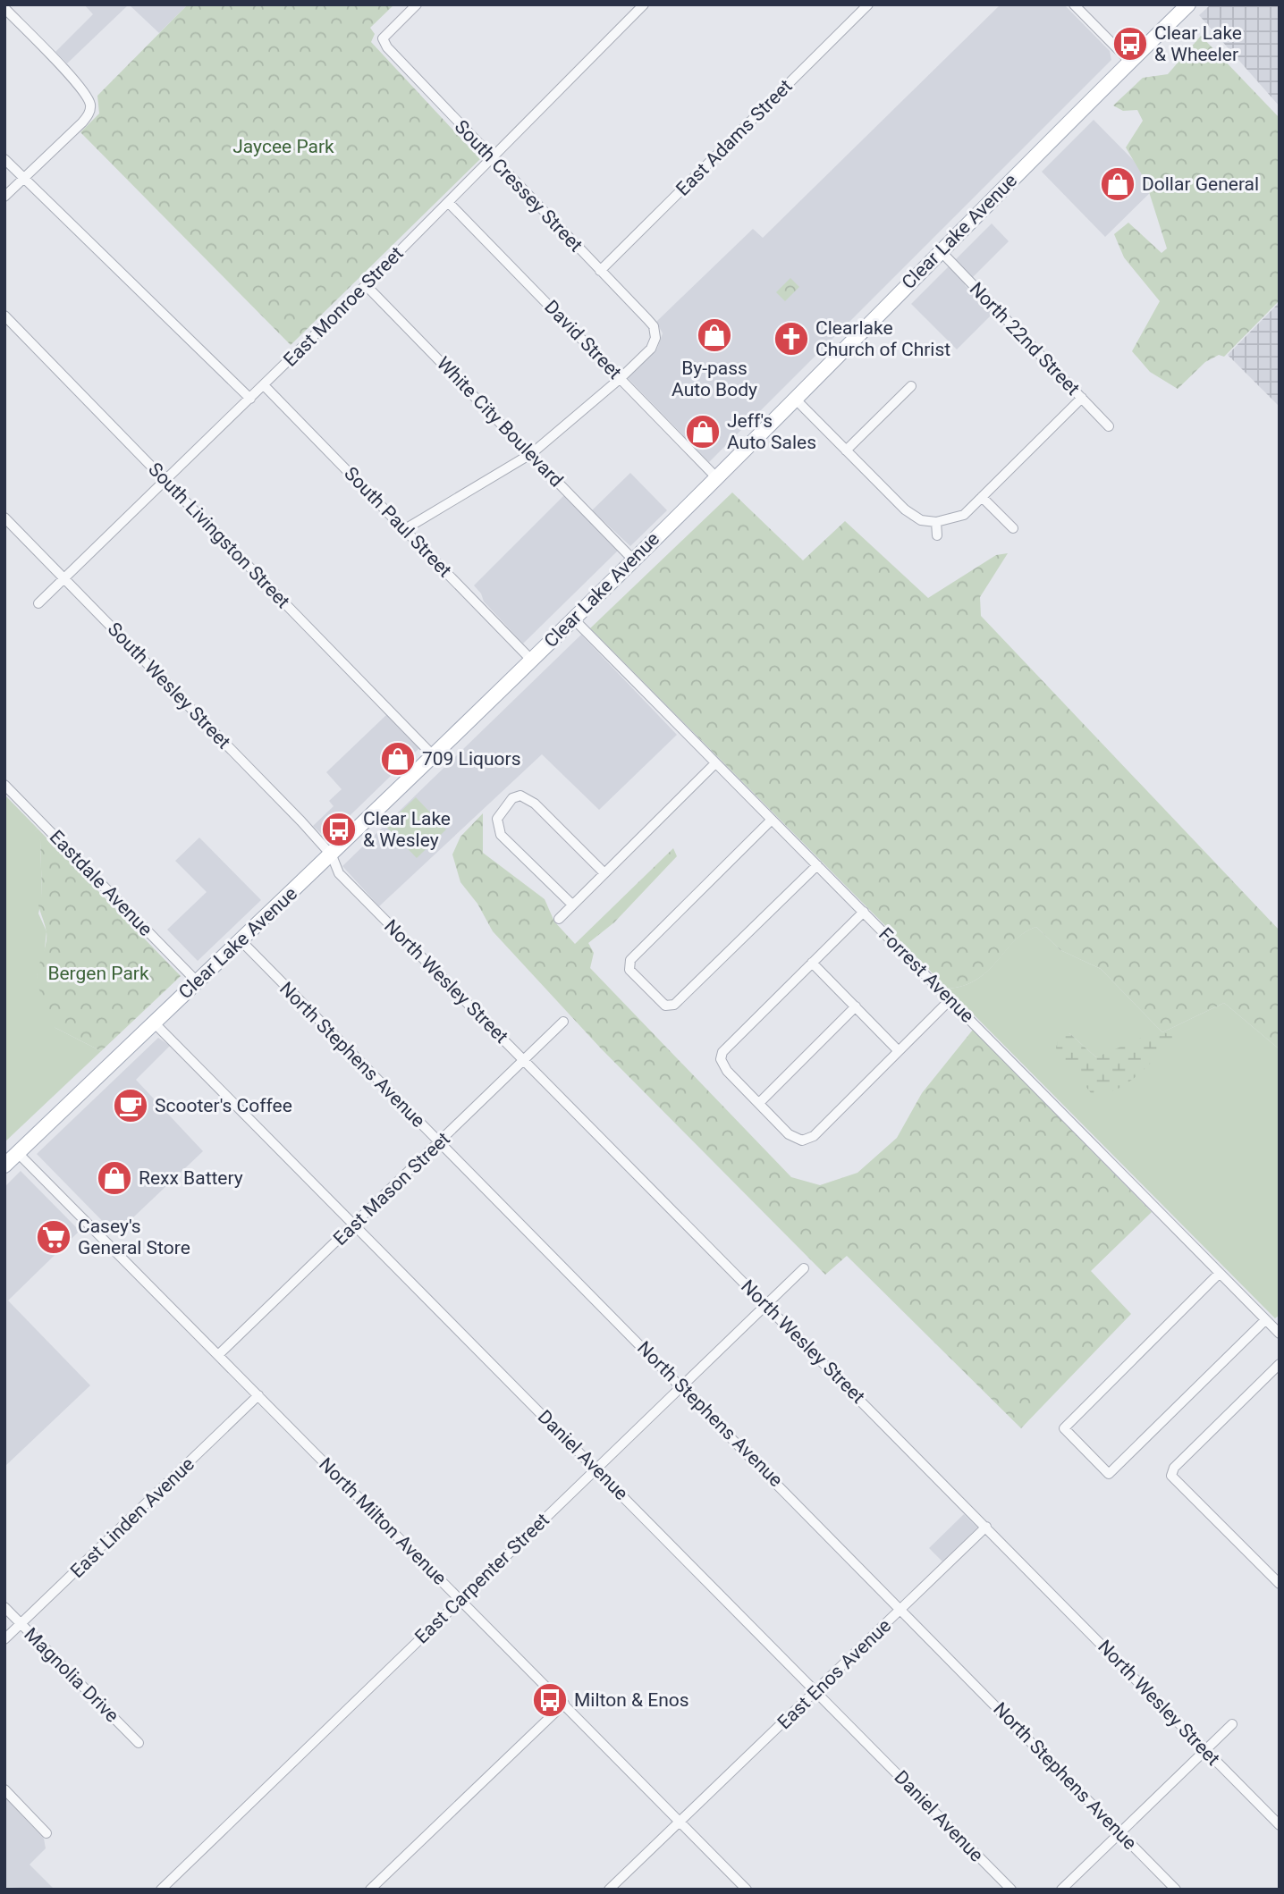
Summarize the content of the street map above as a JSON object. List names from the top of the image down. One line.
{"streets":{"main road":["Clear Lake Avenue"],"street":["East Adams Street","South Cressey Street","East Monroe Street","North 22nd Street","David Street","White City Boulevard","South Paul Street","South Livingston Street","South Wesley Street","Eastdale Avenue","Forrest Avenue","North Wesley Street","North Stephens Avenue","East Mason Street","Daniel Avenue","East Linden Avenue","North Milton Avenue","East Carpenter Street","East Enos Avenue","Magnolia Drive"]},"crossings":[["East Adams Street","South Cressey Street"],["South Cressey Street","East Monroe Street"],["South Cressey Street","David Street"],["Clear Lake Avenue","North 22nd Street"],["Clear Lake Avenue","David Street"],["Clear Lake Avenue","White City Boulevard"],["Clear Lake Avenue","South Paul Street"],["Clear Lake Avenue","South Livingston Street"],["Clear Lake Avenue","South Wesley Street"],["Clear Lake Avenue","Eastdale Avenue"],["Clear Lake Avenue","Forrest Avenue"],["Clear Lake Avenue","North Wesley Street"],["Clear Lake Avenue","North Stephens Avenue"],["Clear Lake Avenue","Daniel Avenue"],["Clear Lake Avenue","North Milton Avenue"],["East Monroe Street","David Street"],["East Monroe Street","White City Boulevard"],["East Monroe Street","South Paul Street"],["East Monroe Street","South Livingston Street"],["East Monroe Street","South Wesley Street"],["South Wesley Street","North Wesley Street"],["North Wesley Street","East Mason Street"],["North Wesley Street","East Carpenter Street"],["North Wesley Street","East Enos Avenue"],["North Stephens Avenue","East Mason Street"],["North Stephens Avenue","East Carpenter Street"],["North Stephens Avenue","East Enos Avenue"],["East Mason Street","Daniel Avenue"],["East Mason Street","North Milton Avenue"],["Daniel Avenue","East Carpenter Street"],["Daniel Avenue","East Enos Avenue"],["East Linden Avenue","North Milton Avenue"],["East Linden Avenue","Magnolia Drive"],["North Milton Avenue","East Carpenter Street"],["North Milton Avenue","East Enos Avenue"]],"parks":["Jaycee Park","Bergen Park"],"places":{"bus stop":["Clear Lake & Wheeler","Clear Lake & Wesley","Milton & Enos"],"shop":["Dollar General","By-pass Auto Body","Jeff's Auto Sales","709 Liquors","Rexx Battery"],"church":["Clearlake Church of Christ"],"cafe":["Scooter's Coffee"],"supermarket":["Casey's General Store"]}}
